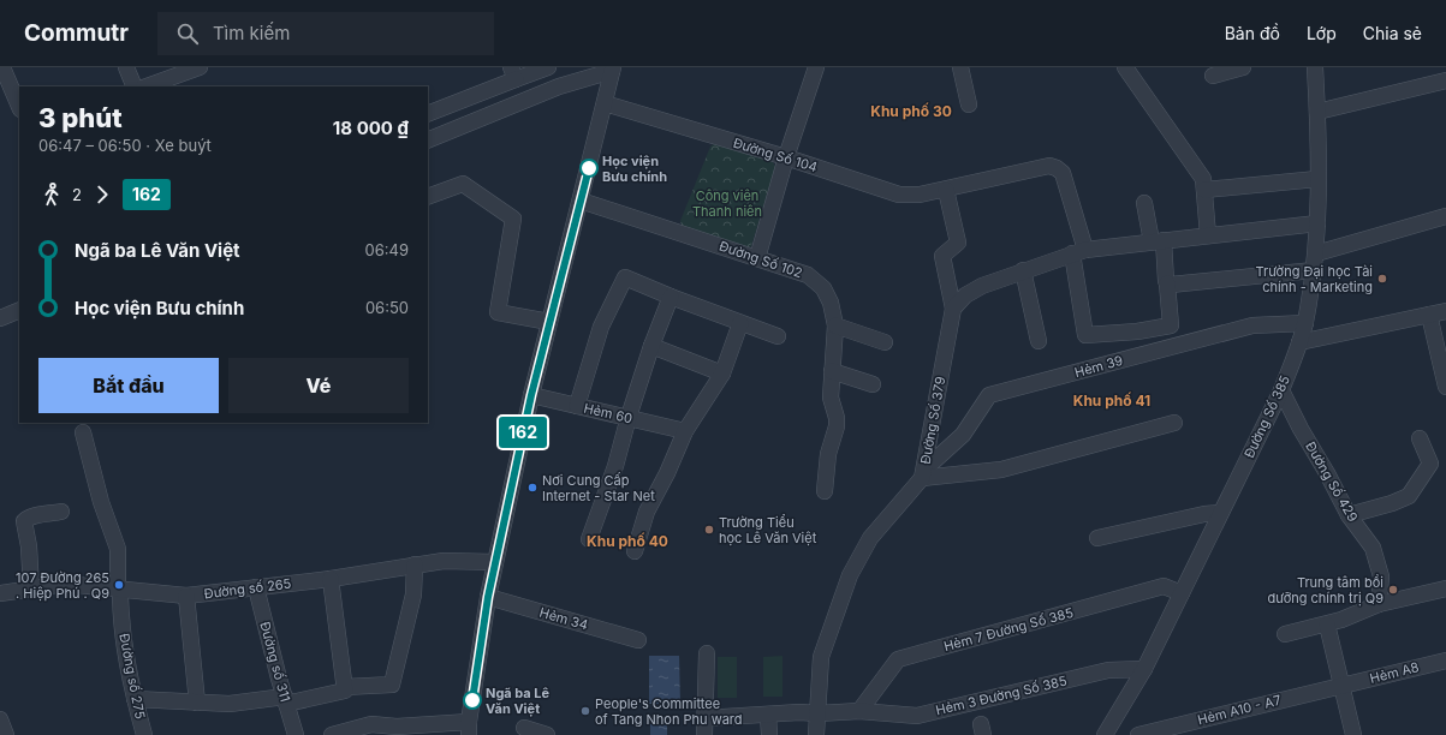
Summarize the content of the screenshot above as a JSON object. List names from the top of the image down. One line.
{"streets":{"street":["Đường Số 104","Đường Số 102","Hẻm 39","Hẻm 60","Đường Số 385","Đường Số 379","Đường Số 429","Đường số 265","Hẻm 34","Hẻm 7 Đường Số 385","Đường số 311","Hẻm A8","Đường số 275","Hẻm 3 Đường Số 385","Hẻm A10 - A7"]},"crossings":[["Hẻm 39","Đường Số 385"],["Hẻm 39","Đường Số 379"],["Đường Số 385","Đường Số 429"],["Đường Số 385","Hẻm 7 Đường Số 385"],["Đường Số 385","Hẻm 3 Đường Số 385"],["Đường Số 379","Hẻm 3 Đường Số 385"],["Đường số 265","Đường số 311"],["Đường số 265","Đường số 275"],["Hẻm 7 Đường Số 385","Hẻm 3 Đường Số 385"],["Hẻm A8","Hẻm A10 - A7"]],"districts":["Khu phố 30","Khu phố 41","Khu phố 40"],"parks":["Công viên Thanh niên"],"places":["Học viện Bưu chính","Trường Đại học Tài chính - Marketing","Nơi Cung Cấp Internet - Star Net","Trường Tiểu học Lê Văn Việt","107 Đường 265 . Hiệp Phú . Q9","Trung tâm bồi dưỡng chính trị Q9","Ngã ba Lê Văn Việt","People's Committee of Tang Nhon Phu ward"],"lines":["bus line 162"],"page":{"header":"Commutr","search":"Tìm kiếm","nav":["Bản đồ","Lớp","Chia sẻ"],"on_map":"162","heading":["3 phút","06:47 – 06:50 · Xe buýt","18 000 ₫"],"legs":["2","162"],"list":[{"name":"Ngã ba Lê Văn Việt","value":"06:49"},{"name":"Học viện Bưu chính","value":"06:50"}],"buttons":["Bắt đầu","Vé"]}}
